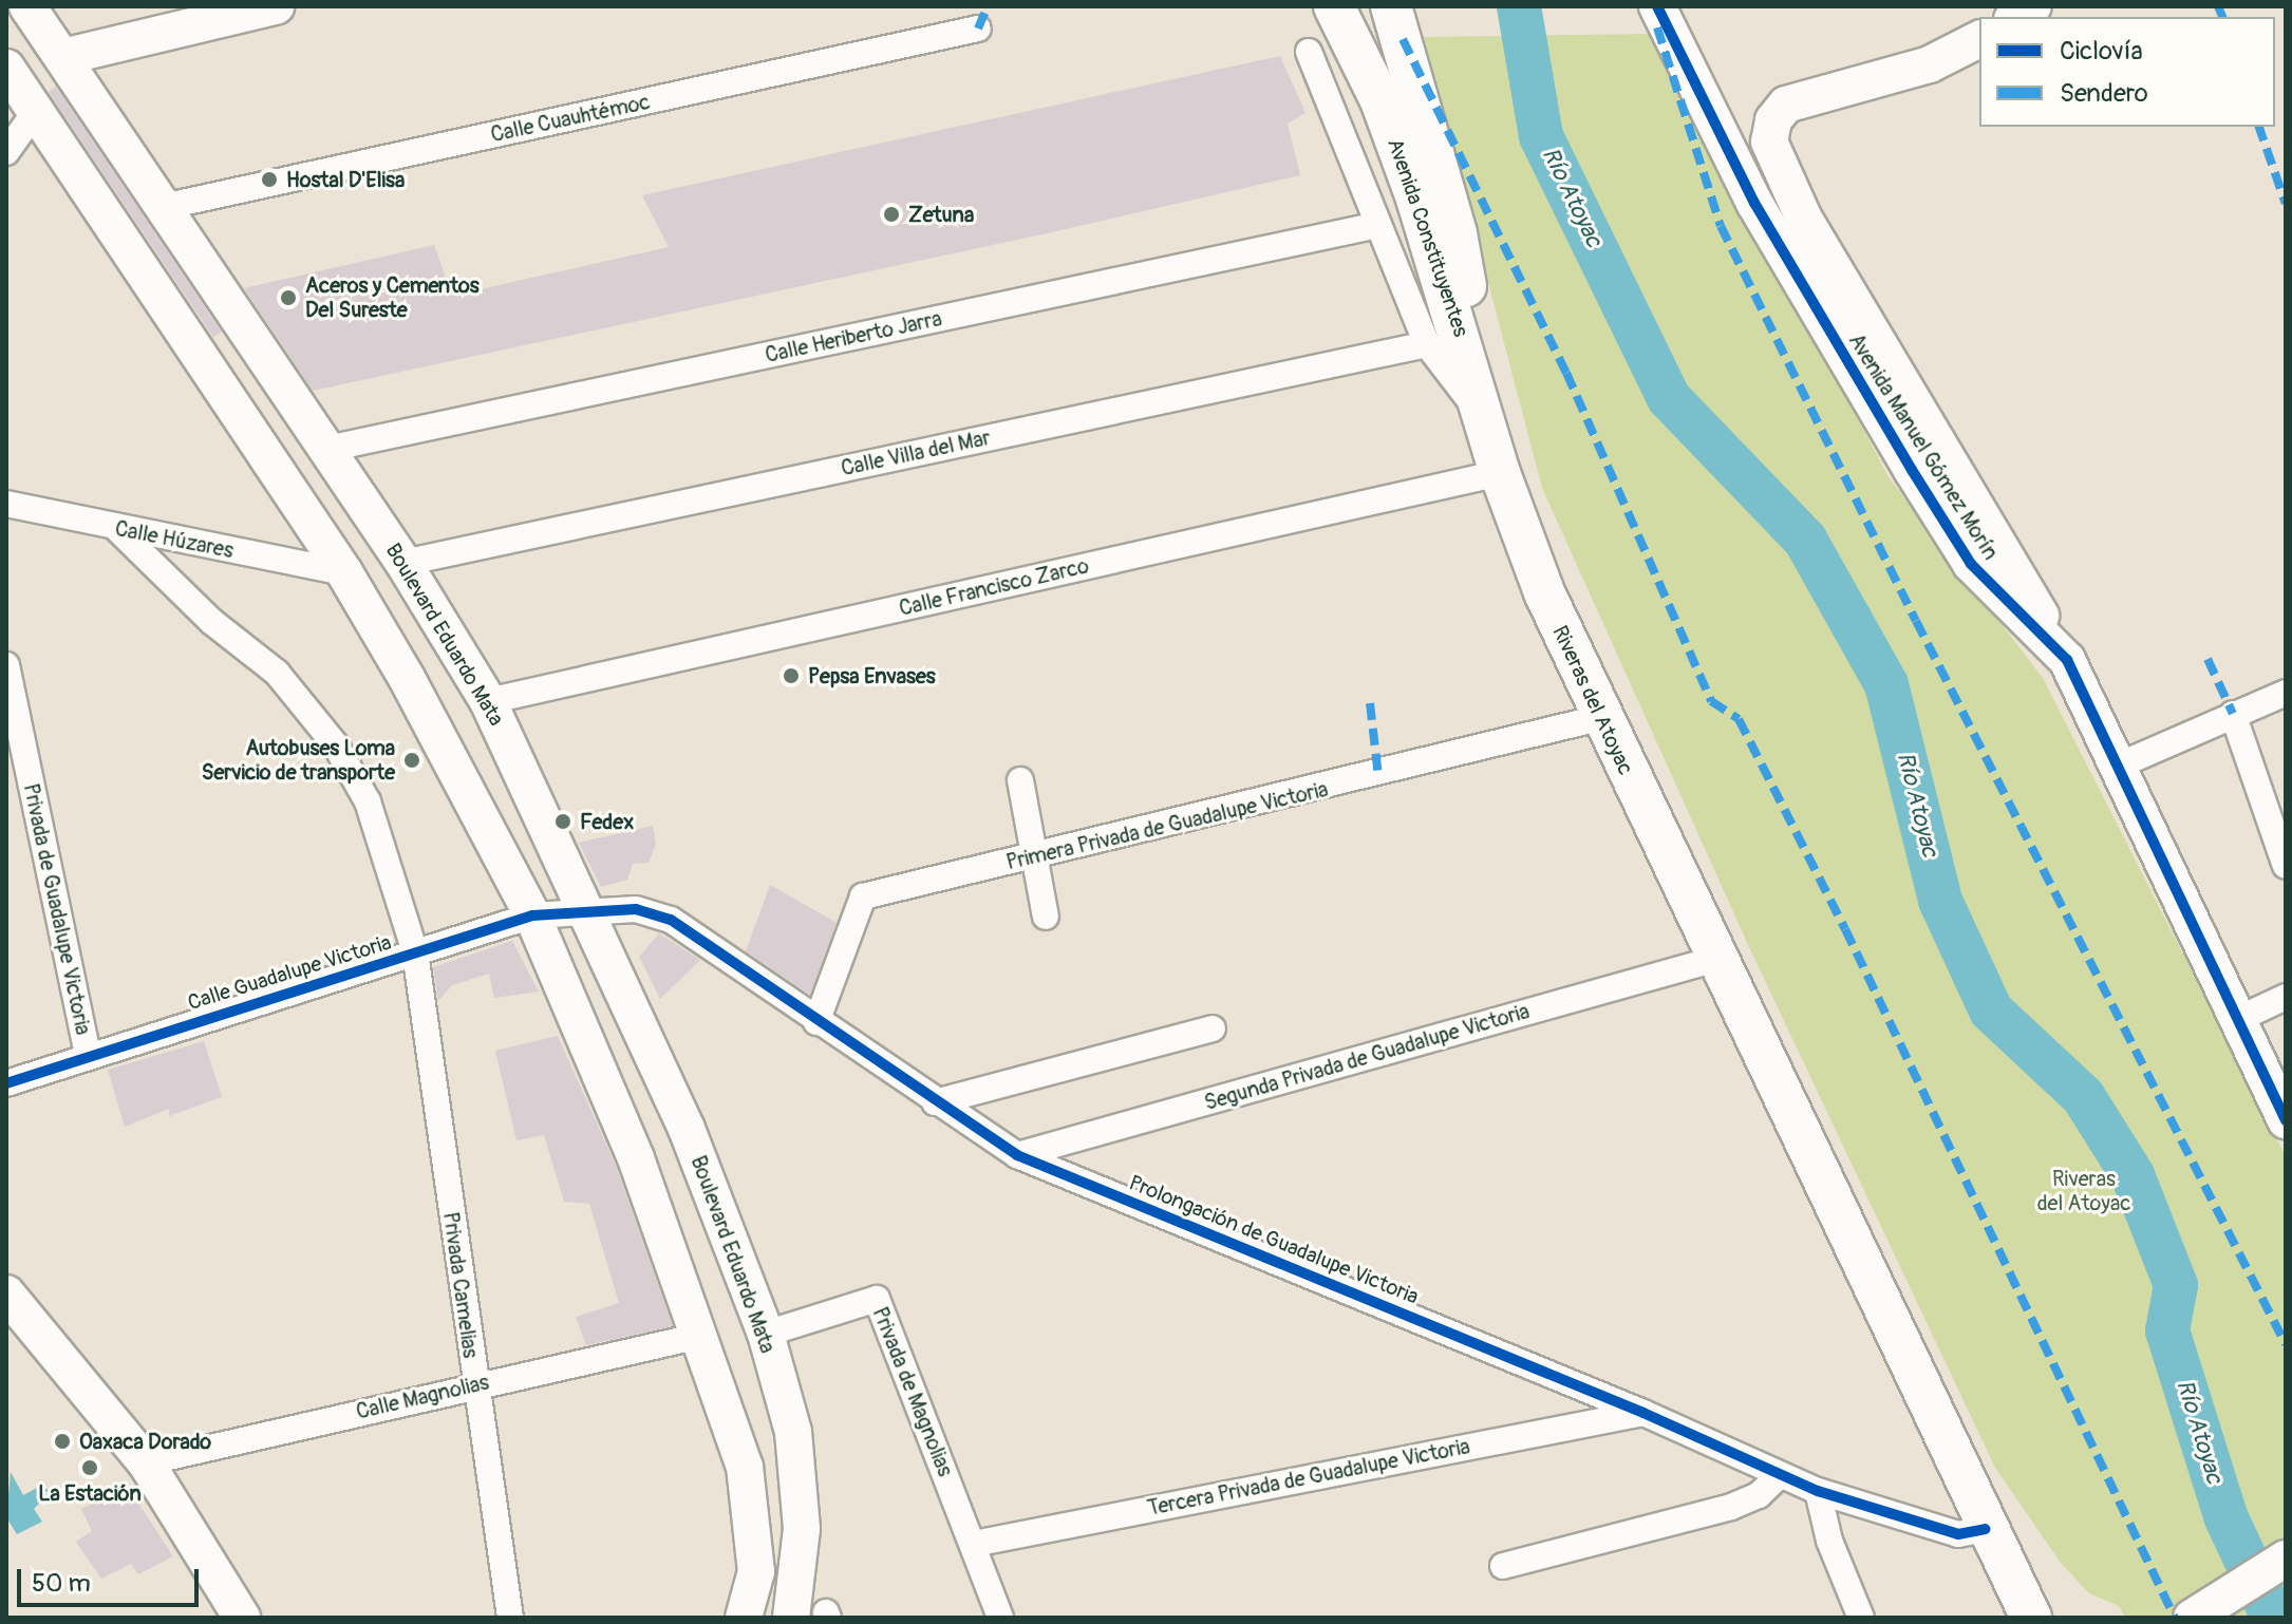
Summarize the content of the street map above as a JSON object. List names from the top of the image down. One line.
{"streets":{"main road":["Avenida Constituyentes","Avenida Manuel Gómez Morín","Boulevard Eduardo Mata","Riveras del Atoyac"],"street":["Calle Cuauhtémoc","Calle Heriberto Jarra","Calle Villa del Mar","Calle Húzares","Calle Francisco Zarco","Primera Privada de Guadalupe Victoria","Privada de Guadalupe Victoria","Calle Guadalupe Victoria","Segunda Privada de Guadalupe Victoria","Prolongación de Guadalupe Victoria","Privada Camelias","Privada de Magnolias","Calle Magnolias","Tercera Privada de Guadalupe Victoria"]},"crossings":[["Calle Cuauhtémoc","Boulevard Eduardo Mata"],["Avenida Constituyentes","Riveras del Atoyac"],["Calle Heriberto Jarra","Boulevard Eduardo Mata"],["Calle Villa del Mar","Boulevard Eduardo Mata"],["Calle Húzares","Privada Camelias"],["Calle Francisco Zarco","Boulevard Eduardo Mata"],["Calle Francisco Zarco","Riveras del Atoyac"],["Boulevard Eduardo Mata","Calle Guadalupe Victoria"],["Boulevard Eduardo Mata","Prolongación de Guadalupe Victoria"],["Boulevard Eduardo Mata","Privada de Magnolias"],["Riveras del Atoyac","Primera Privada de Guadalupe Victoria"],["Riveras del Atoyac","Segunda Privada de Guadalupe Victoria"],["Riveras del Atoyac","Prolongación de Guadalupe Victoria"],["Primera Privada de Guadalupe Victoria","Prolongación de Guadalupe Victoria"],["Privada de Guadalupe Victoria","Calle Guadalupe Victoria"],["Calle Guadalupe Victoria","Prolongación de Guadalupe Victoria"],["Calle Guadalupe Victoria","Privada Camelias"],["Segunda Privada de Guadalupe Victoria","Prolongación de Guadalupe Victoria"],["Prolongación de Guadalupe Victoria","Tercera Privada de Guadalupe Victoria"],["Privada Camelias","Calle Magnolias"],["Privada de Magnolias","Tercera Privada de Guadalupe Victoria"]],"water":["Río Atoyac"],"parks":["Riveras del Atoyac"],"places":["Hostal D'Elisa","Zetuna","Aceros y Cementos Del Sureste","Pepsa Envases","Autobuses Loma Servicio de transporte","Fedex","Oaxaca Dorado","La Estación"],"legend":["Ciclovía","Sendero"],"scale_bar":"50 m"}
